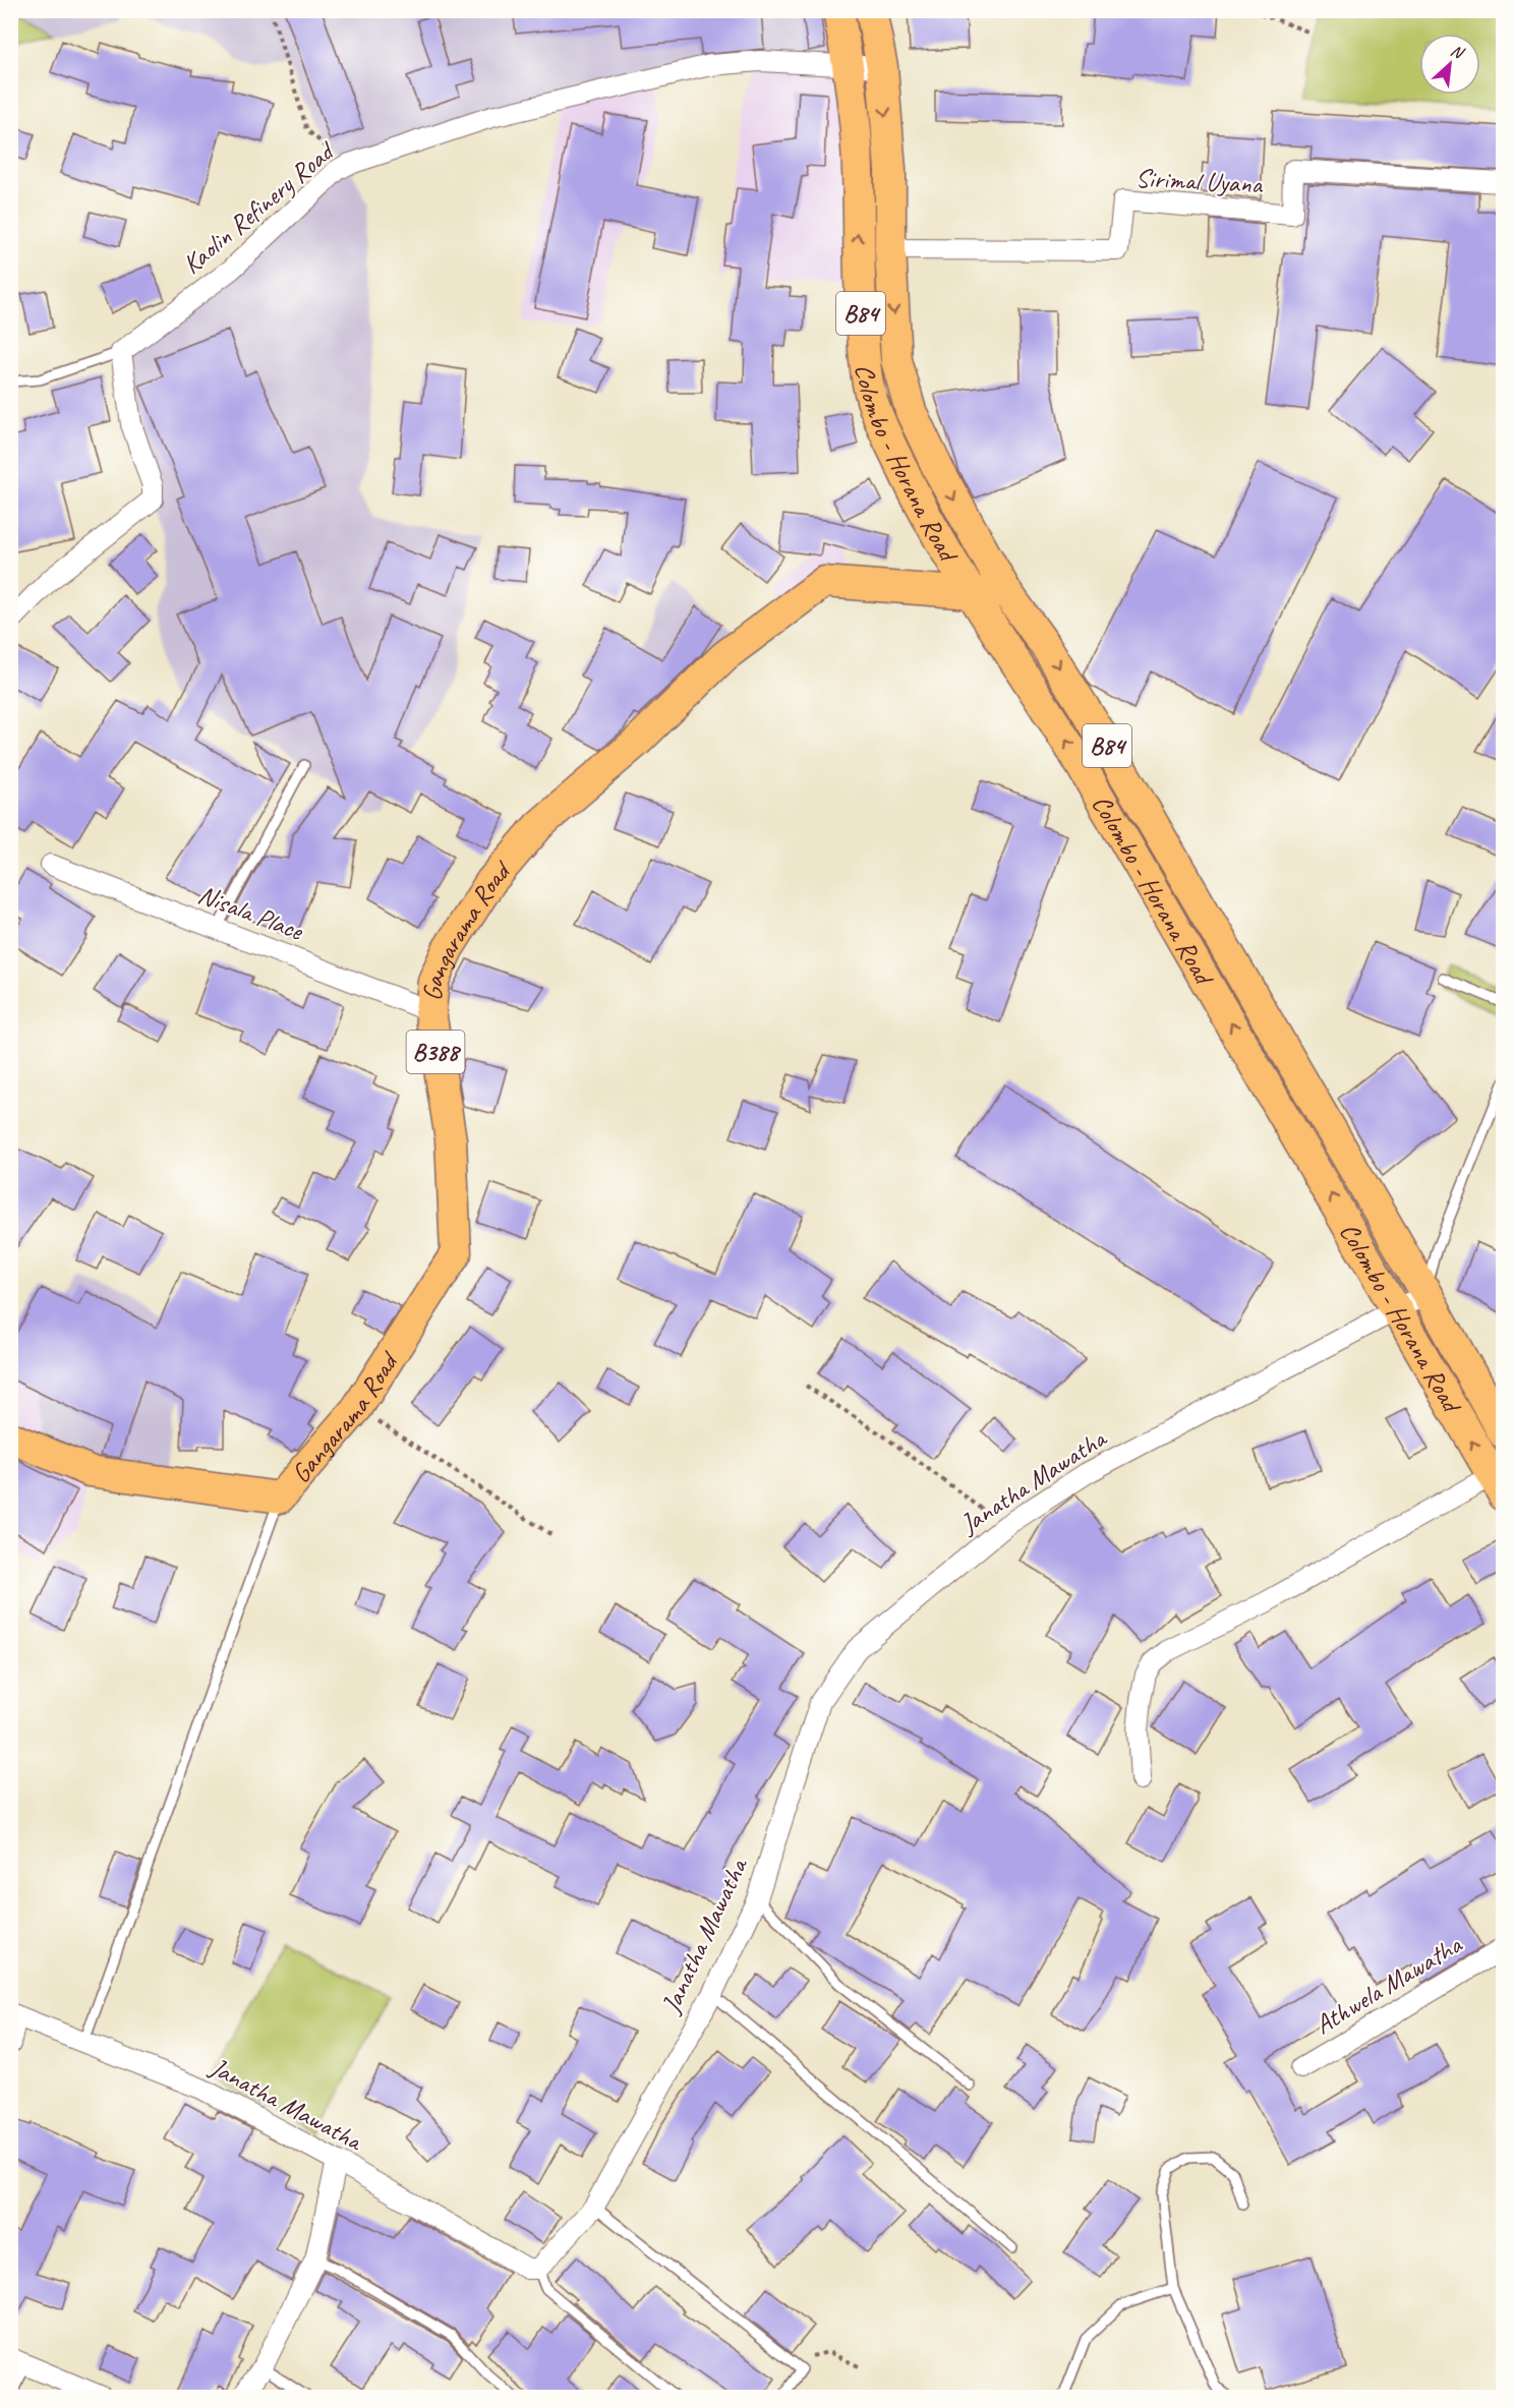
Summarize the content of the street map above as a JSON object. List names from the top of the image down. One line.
{"streets":{"main road":["B84","Colombo - Horana Road","Gangarama Road","B388"],"street":["Sirimal Uyana","Kaolin Refinery Road","Nisala Place","Janatha Mawatha","Athwela Mawatha"]},"crossings":[["Sirimal Uyana","Colombo - Horana Road"],["Kaolin Refinery Road","Colombo - Horana Road"],["Colombo - Horana Road","Gangarama Road"],["Colombo - Horana Road","Janatha Mawatha"],["Nisala Place","Gangarama Road"]],"north":"top right"}
